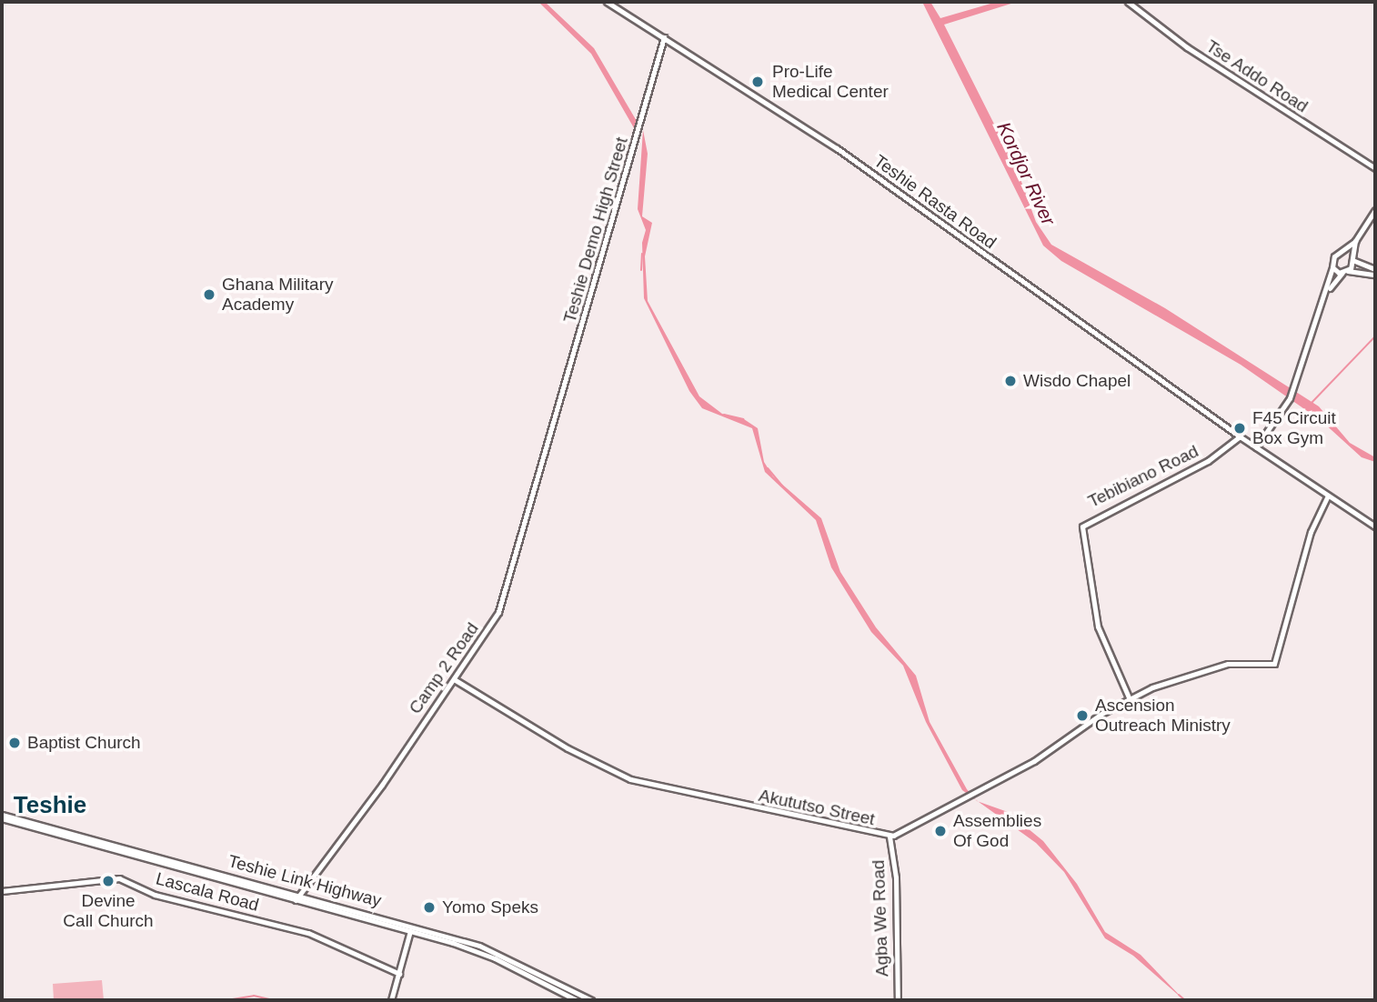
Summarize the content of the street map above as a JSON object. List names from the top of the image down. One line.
{"streets":{"street":["Tse Addo Road","Teshie Rasta Road","Teshie Demo High Street","Tebibiano Road","Camp 2 Road","Akututso Street","Teshie Link Highway","Lascala Road","Agba We Road"]},"crossings":[["Teshie Rasta Road","Teshie Demo High Street"],["Teshie Rasta Road","Tebibiano Road"],["Teshie Rasta Road","Akututso Street"],["Teshie Demo High Street","Camp 2 Road"],["Tebibiano Road","Akututso Street"],["Camp 2 Road","Akututso Street"],["Camp 2 Road","Teshie Link Highway"],["Akututso Street","Agba We Road"]],"districts":["Teshie"],"water":["Kordjor River"],"places":["Pro-Life Medical Center","Ghana Military Academy","Wisdo Chapel","F45 Circuit Box Gym","Ascension Outreach Ministry","Baptist Church","Assemblies Of God","Devine Call Church","Yomo Speks"]}
